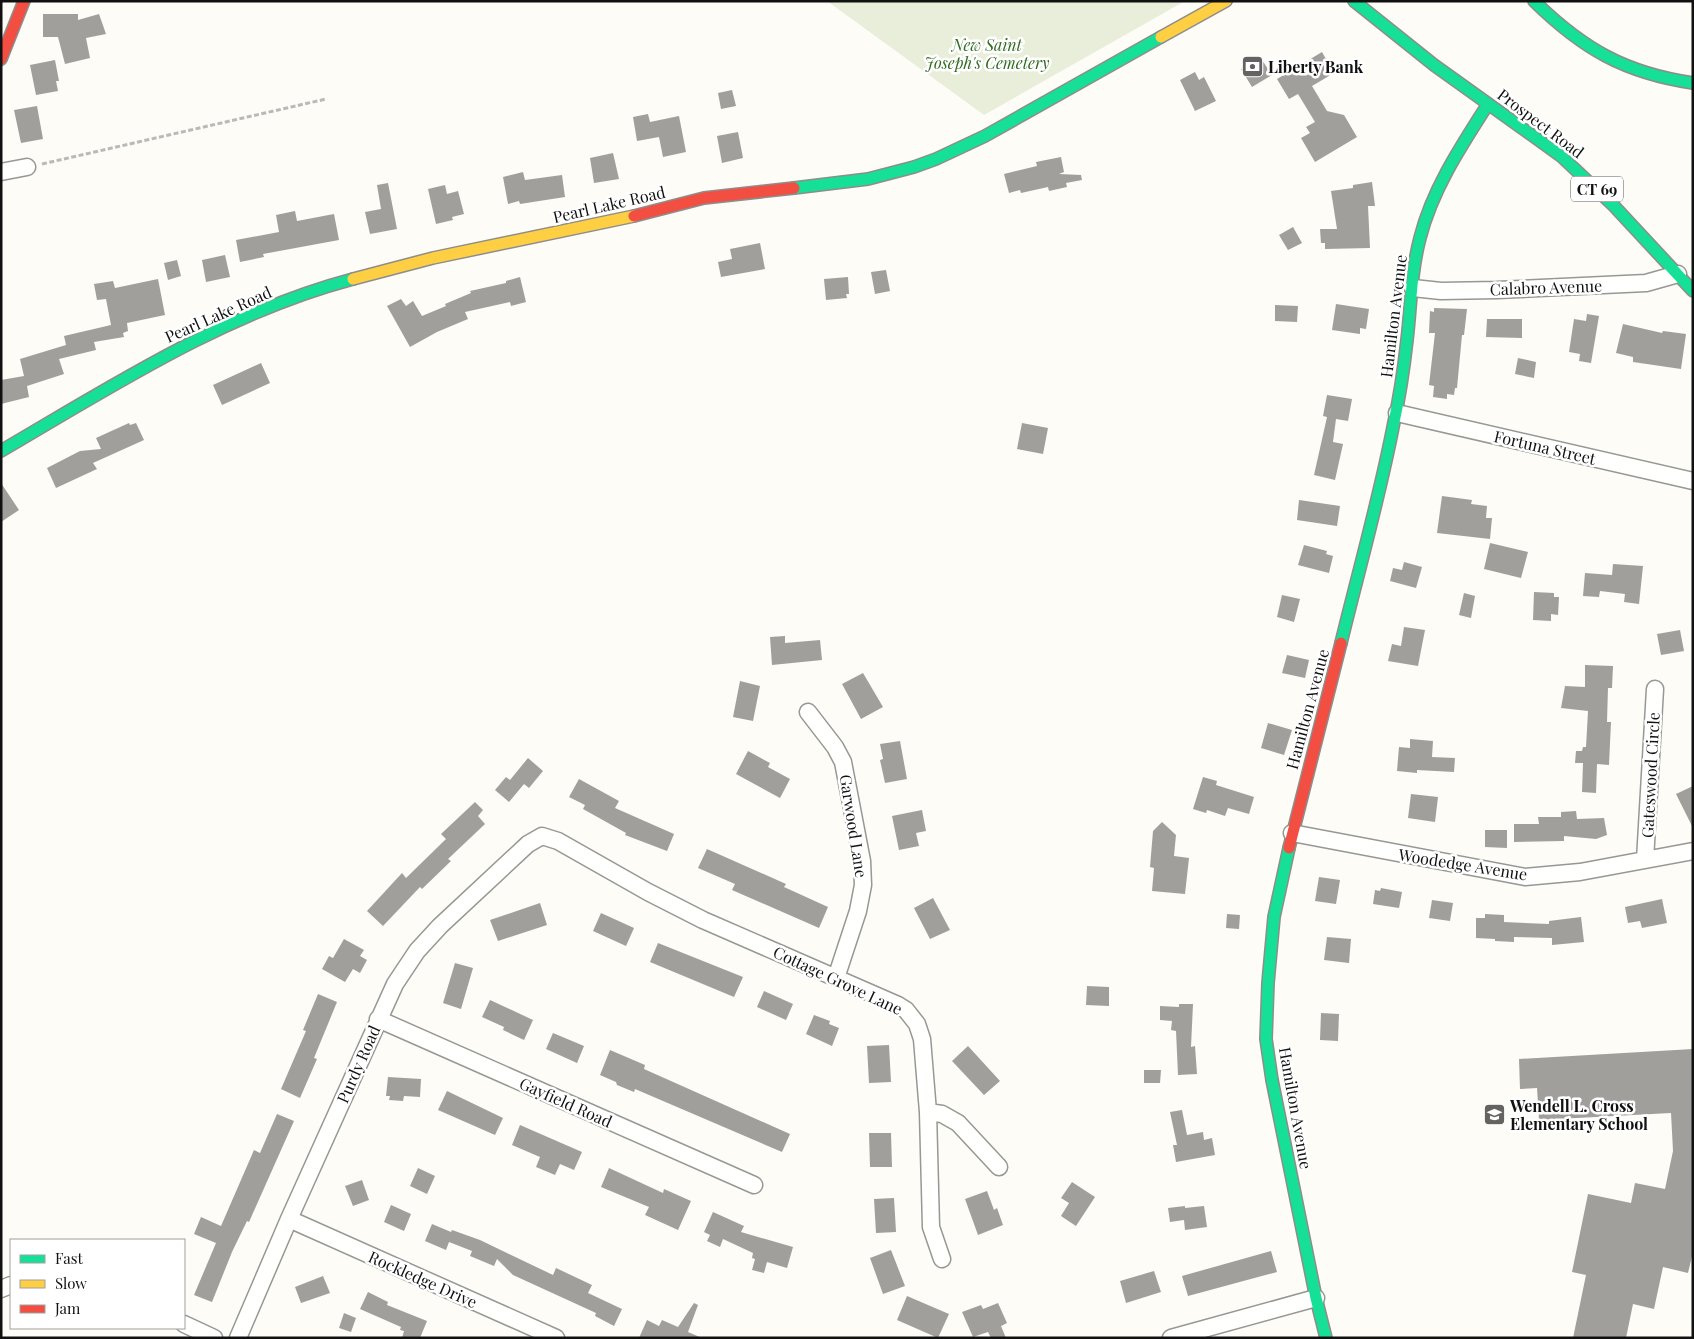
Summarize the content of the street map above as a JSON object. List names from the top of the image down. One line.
{"streets":{"main road":["Prospect Road","CT 69","Pearl Lake Road","Hamilton Avenue"],"street":["Calabro Avenue","Fortuna Street","Gateswood Circle","Garwood Lane","Woodedge Avenue","Cottage Grove Lane","Purdy Road","Gayfield Road","Rockledge Drive"]},"crossings":[["Prospect Road","Calabro Avenue"],["Prospect Road","Hamilton Avenue"],["Calabro Avenue","Hamilton Avenue"],["Hamilton Avenue","Fortuna Street"],["Hamilton Avenue","Woodedge Avenue"],["Gateswood Circle","Woodedge Avenue"],["Garwood Lane","Cottage Grove Lane"],["Cottage Grove Lane","Purdy Road"],["Purdy Road","Gayfield Road"],["Purdy Road","Rockledge Drive"]],"parks":["New Saint Joseph's Cemetery"],"places":{"bank":["Liberty Bank"],"school or university":["Wendell L. Cross Elementary School"]},"legend":["Fast","Slow","Jam"]}
